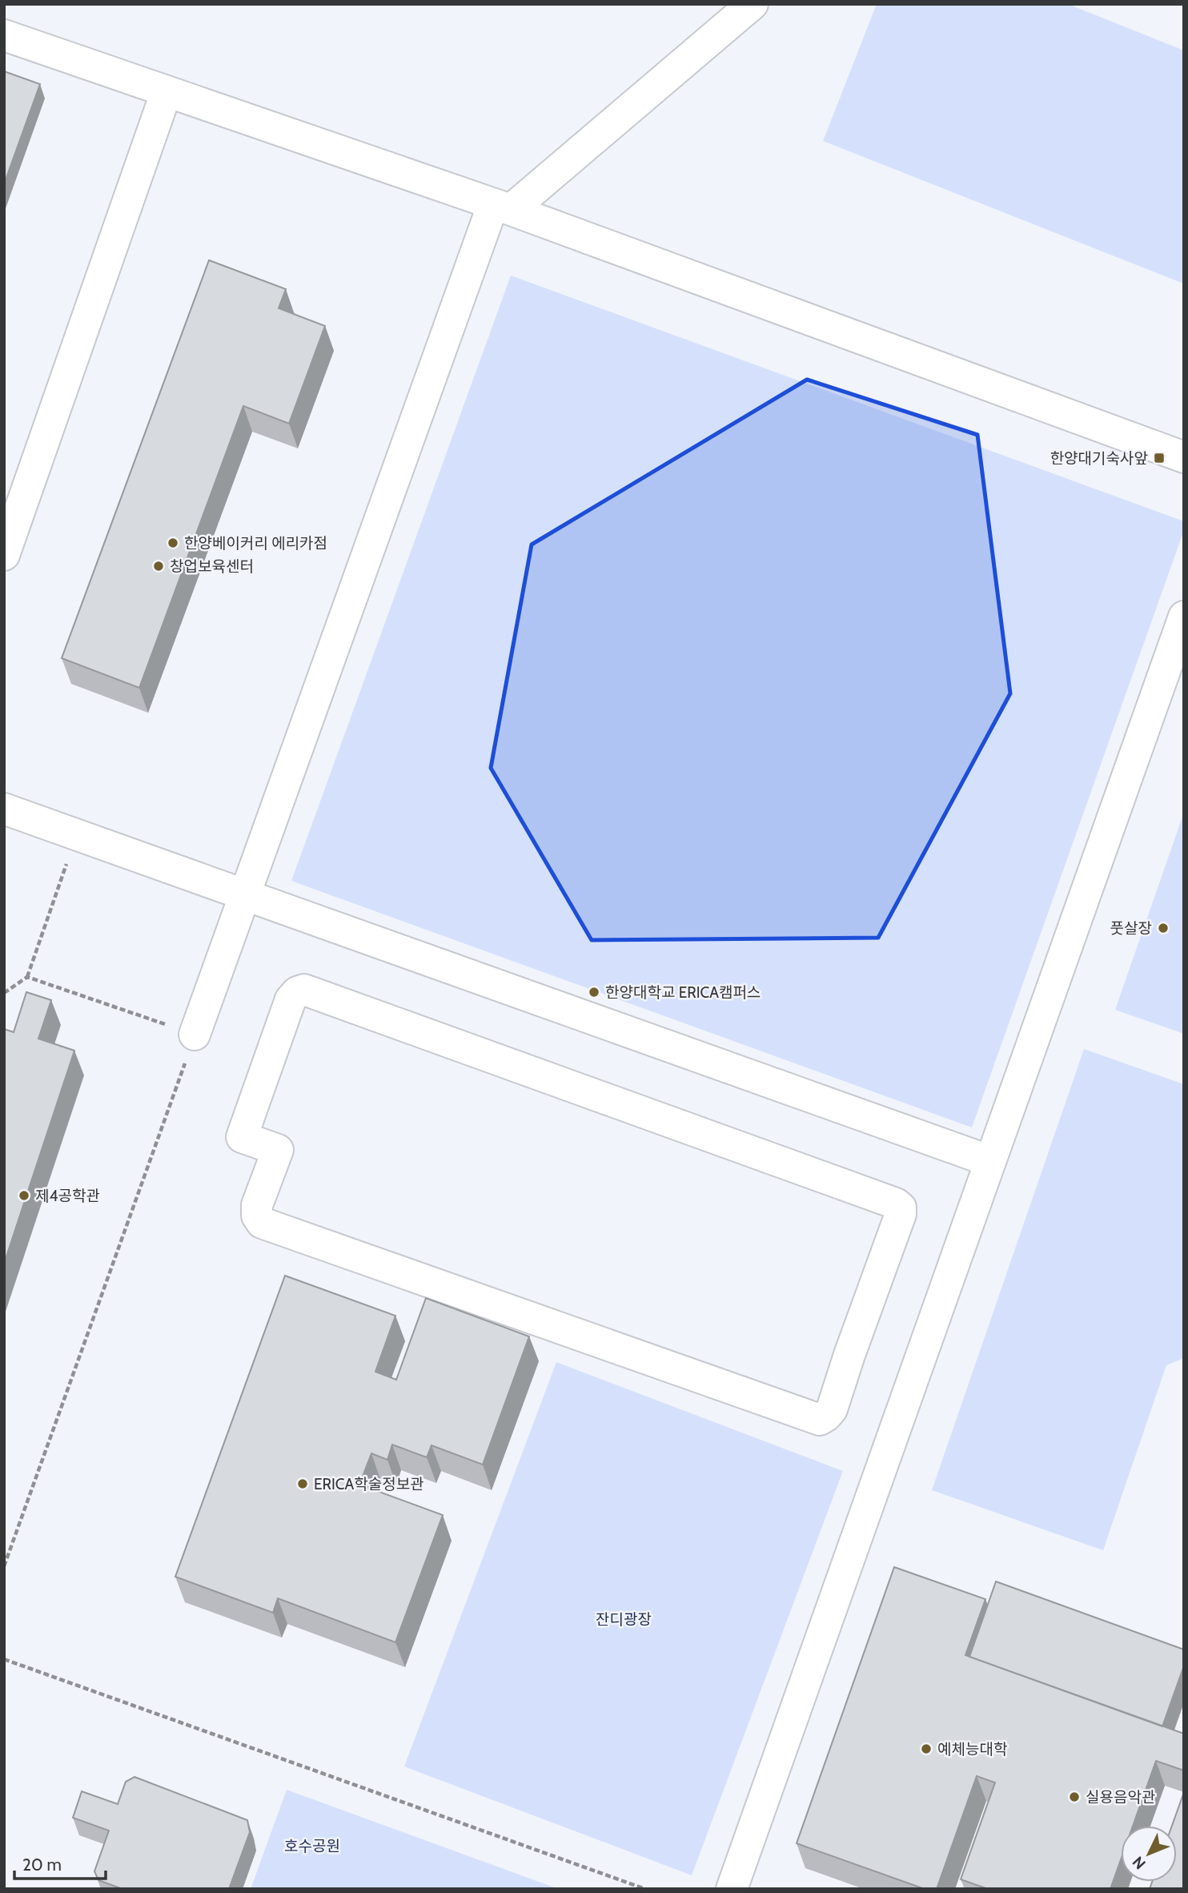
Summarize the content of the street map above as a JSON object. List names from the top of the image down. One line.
{"parks":["잔디광장","호수공원"],"places":{"transit":["한양대기숙사앞"],"other":["한양베이커리 에리카점","창업보육센터","풋살장","한양대학교 ERICA캠퍼스","제4공학관","ERICA학술정보관","예체능대학","실용음악관"]},"scale_bar":"20 m","north":"bottom left"}
